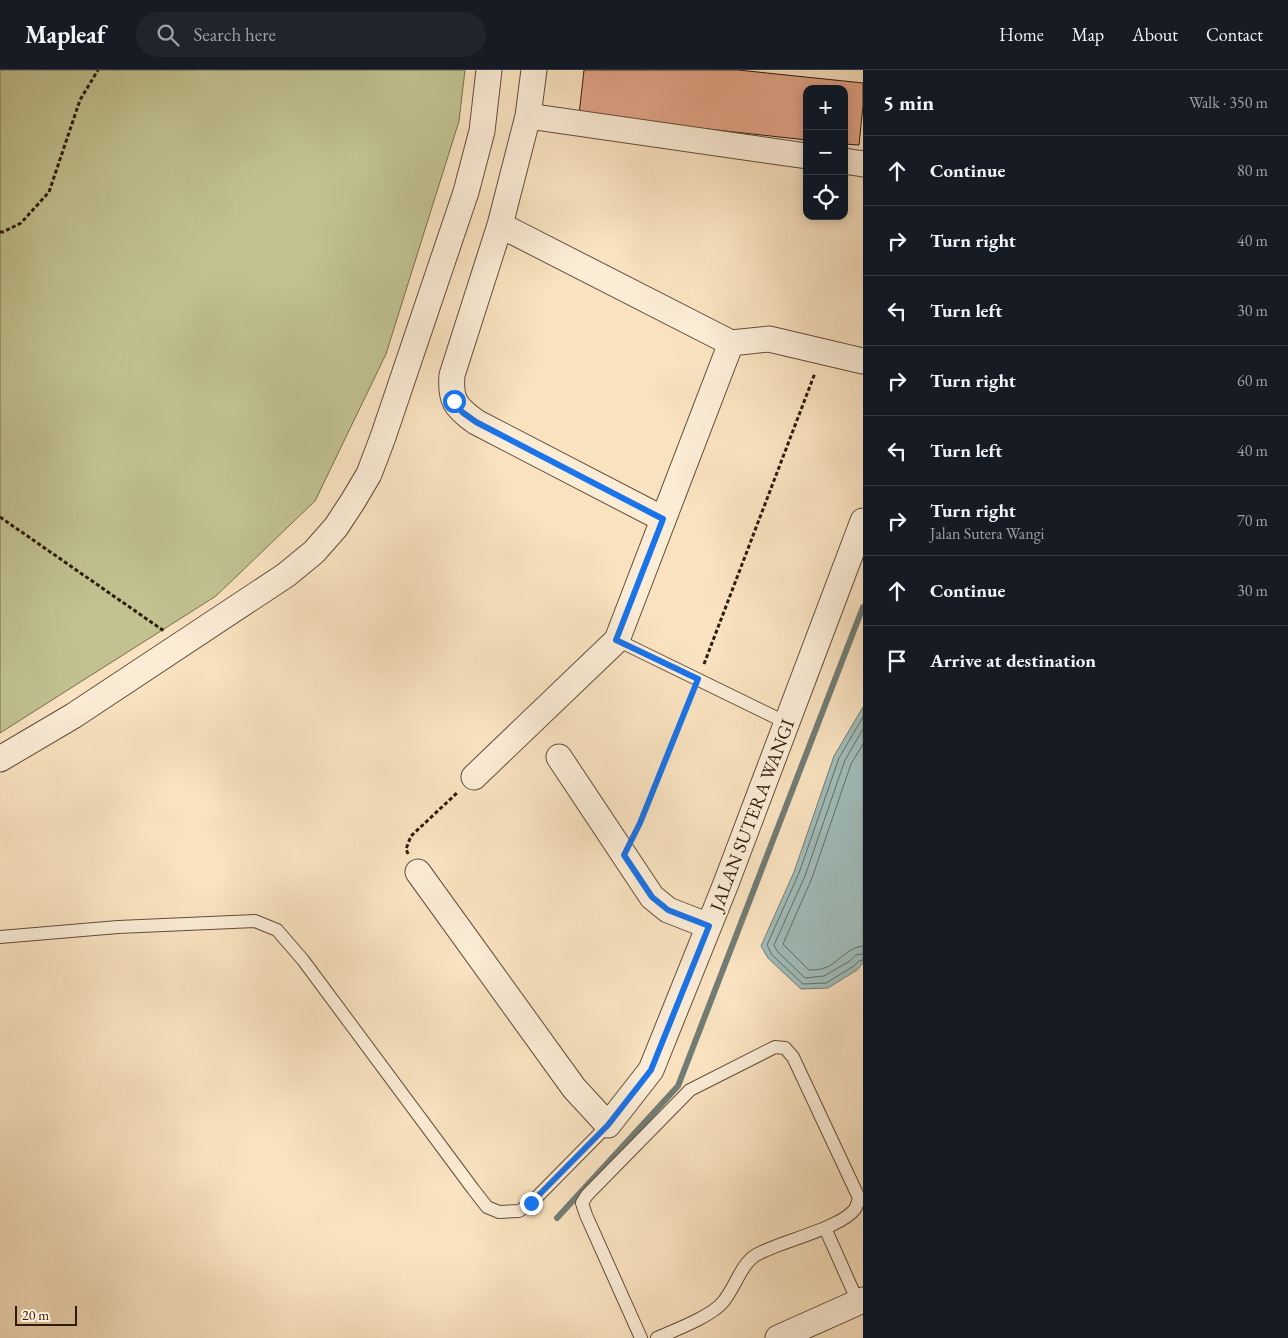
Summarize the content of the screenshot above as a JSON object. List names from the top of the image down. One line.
{"streets":{"street":["JALAN SUTERA WANGI"]},"scale_bar":"20 m","page":{"header":"Mapleaf","search":"Search here","nav":["Home","Map","About","Contact"],"heading":["5 min","Walk · 350 m"],"map_buttons":["+","−"],"list":[["Continue","80 m"],["Turn right","40 m"],["Turn left","30 m"],["Turn right","60 m"],["Turn left","40 m"],["Turn right","Jalan Sutera Wangi","70 m"],["Continue","30 m"],"Arrive at destination"],"scale":"20 m"}}
